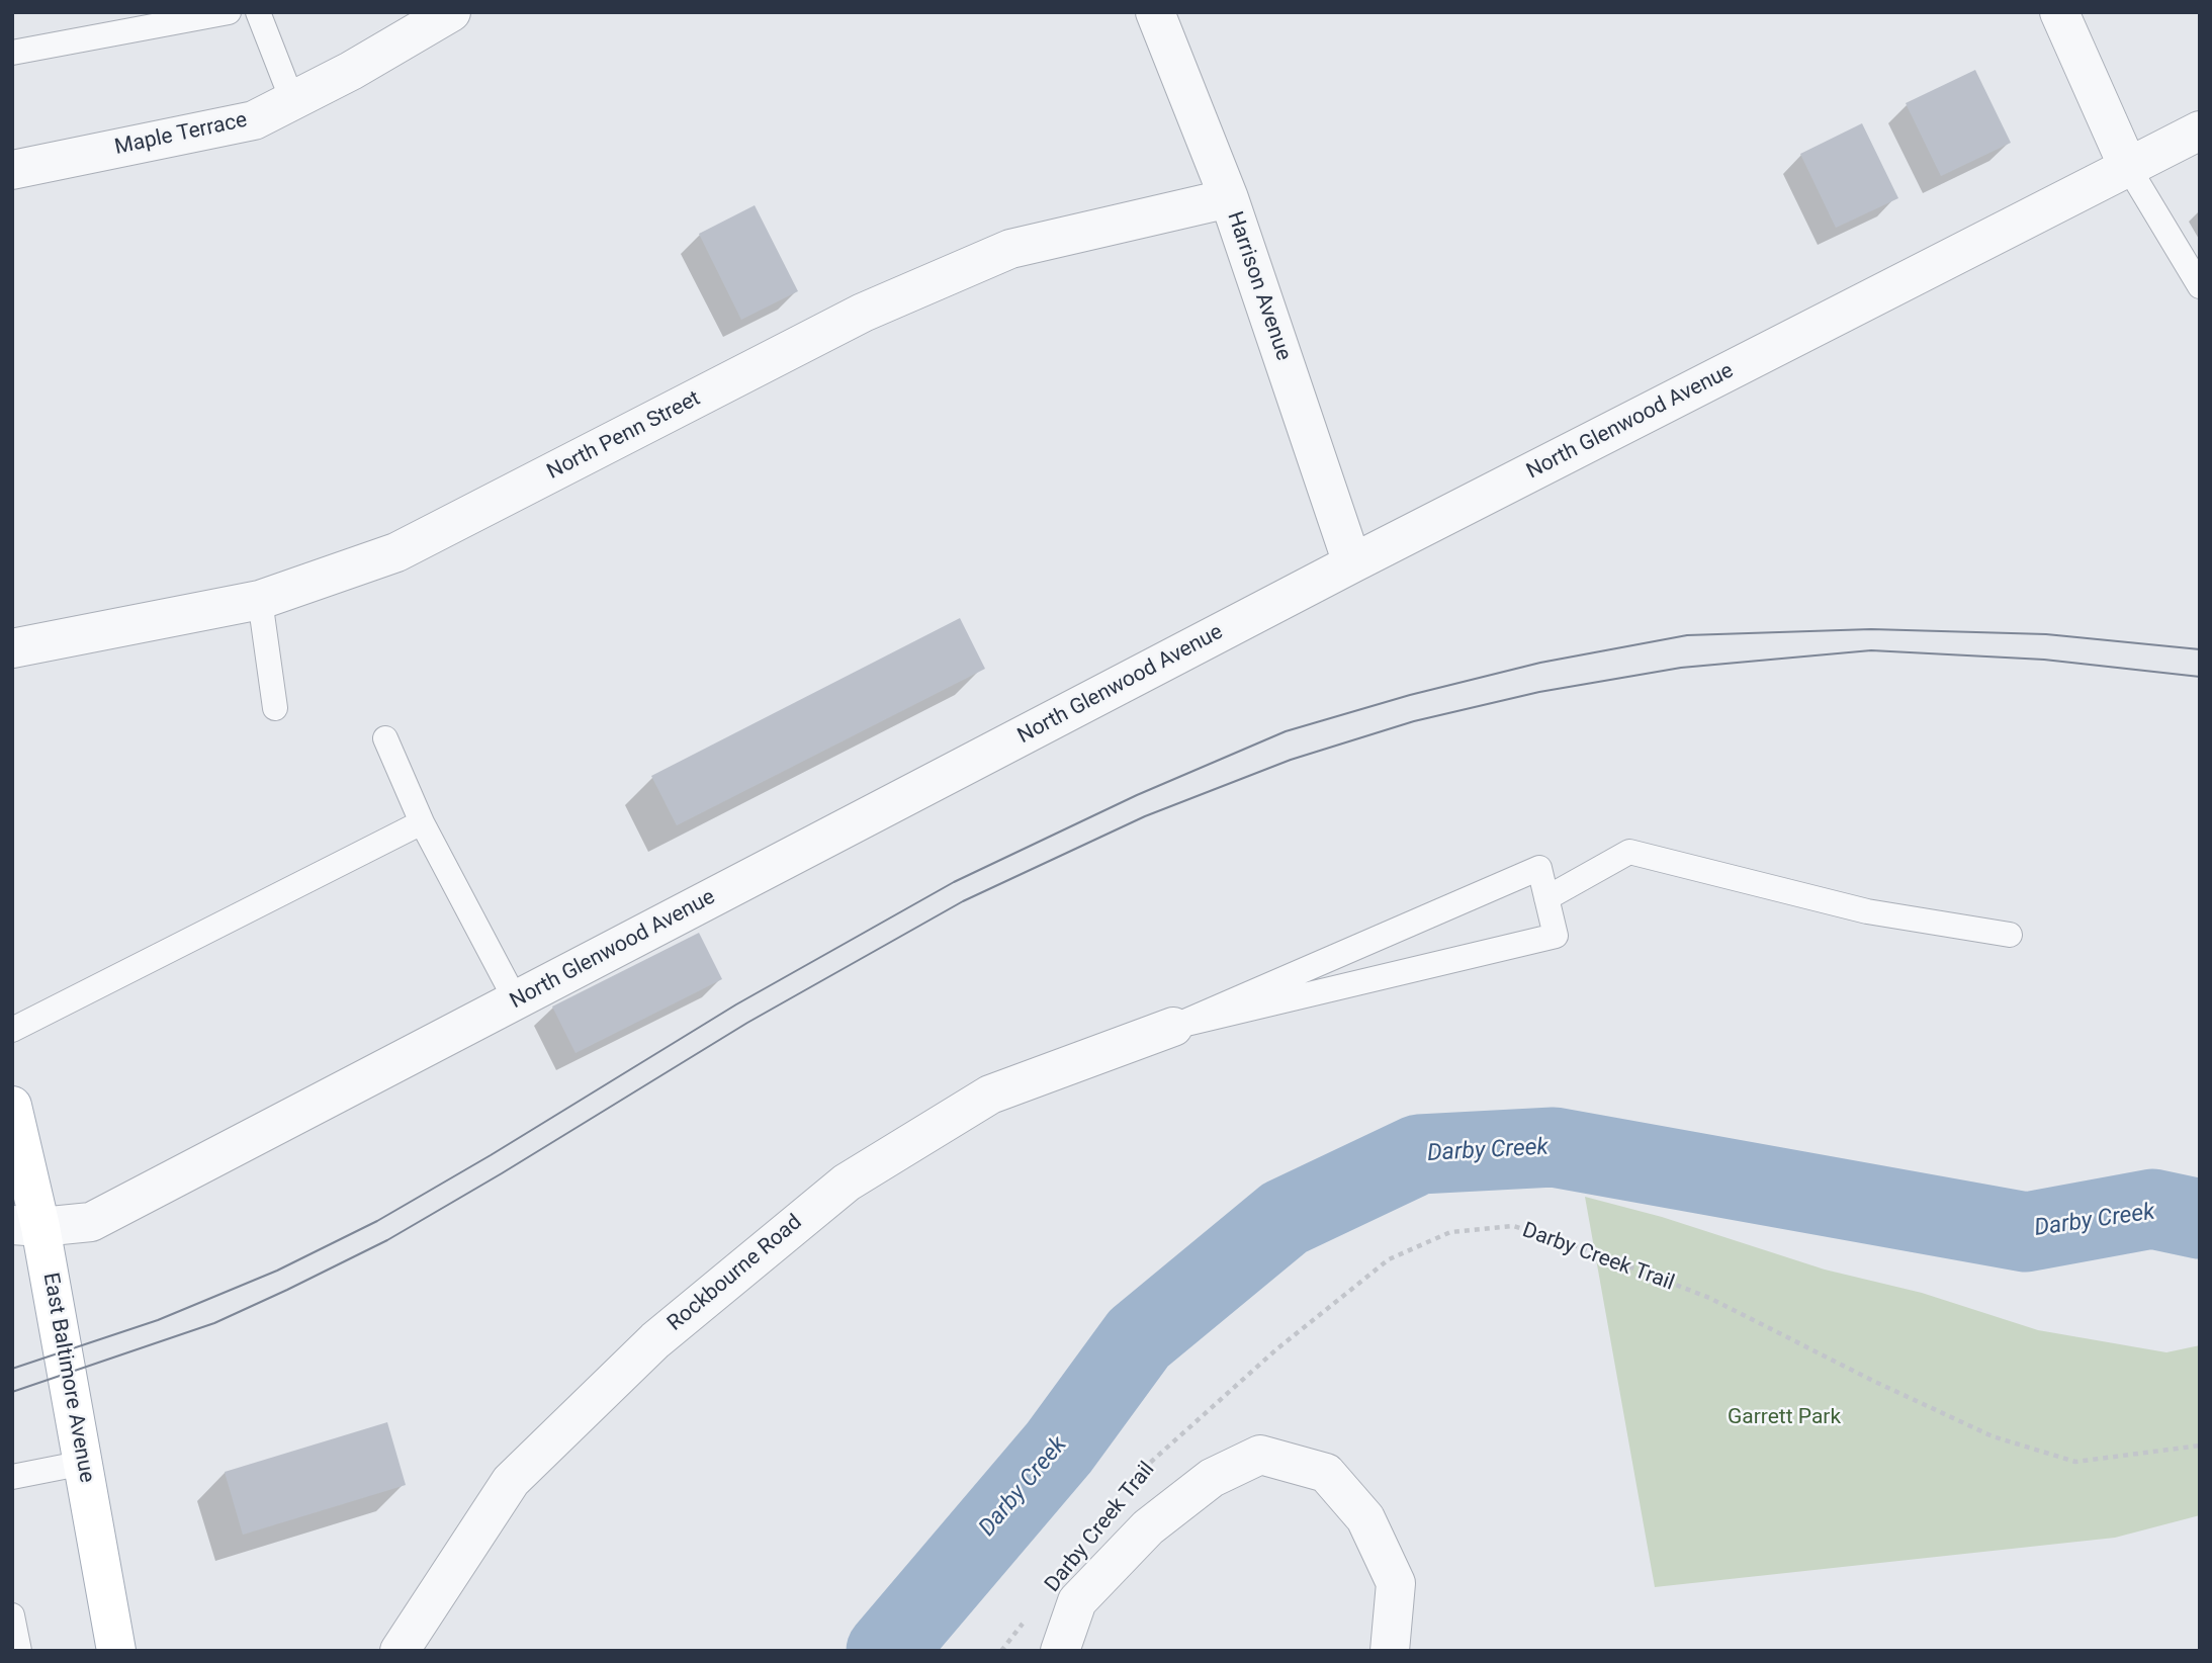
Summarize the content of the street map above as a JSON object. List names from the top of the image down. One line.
{"streets":{"main road":["East Baltimore Avenue"],"street":["Maple Terrace","Harrison Avenue","North Glenwood Avenue","North Penn Street","Rockbourne Road"],"path":["Darby Creek Trail"]},"crossings":[["Harrison Avenue","North Glenwood Avenue"],["Harrison Avenue","North Penn Street"],["North Glenwood Avenue","East Baltimore Avenue"]],"water":["Darby Creek"],"parks":["Garrett Park"]}
